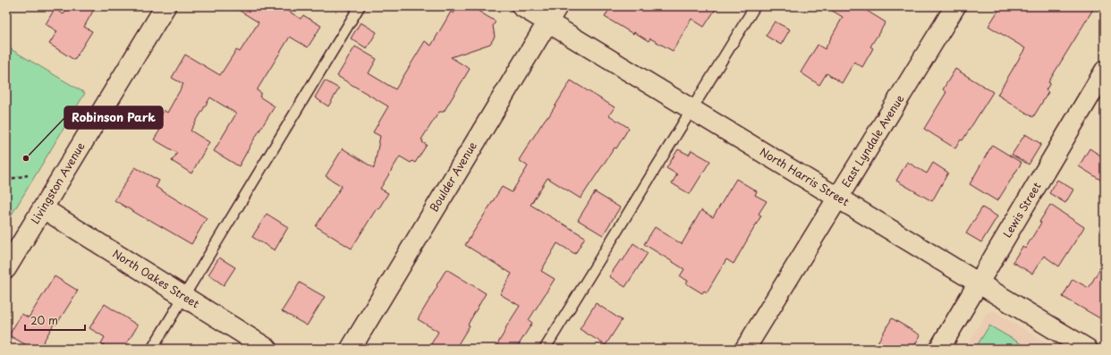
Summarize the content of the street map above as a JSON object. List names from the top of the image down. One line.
{"streets":{"street":["East Lyndale Avenue","Boulder Avenue","North Harris Street","Livingston Avenue","Lewis Street","North Oakes Street"]},"crossings":[["East Lyndale Avenue","North Harris Street"],["Boulder Avenue","North Harris Street"],["North Harris Street","Lewis Street"],["Livingston Avenue","North Oakes Street"]],"places":["Robinson Park"],"scale_bar":"20 m"}
